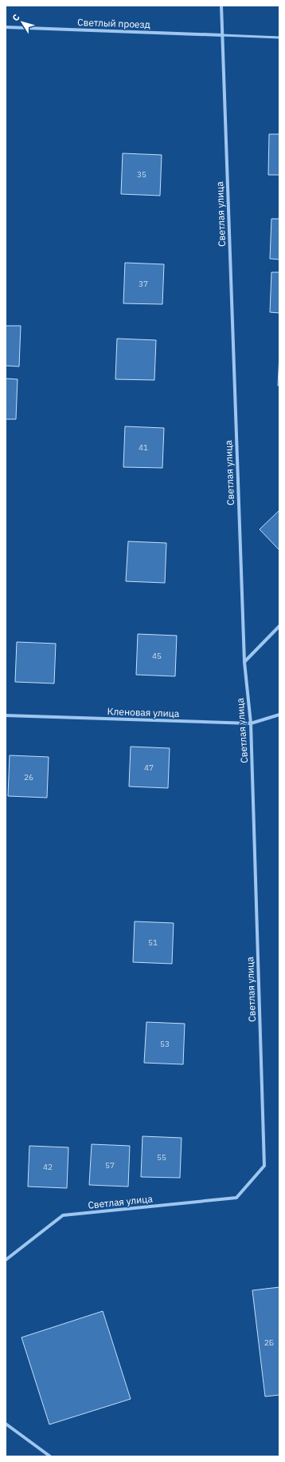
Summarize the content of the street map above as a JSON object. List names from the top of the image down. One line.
{"streets":{"street":["Светлый проезд","Светлая улица","Кленовая улица"]},"crossings":[["Светлый проезд","Светлая улица"],["Светлая улица","Кленовая улица"]],"house_numbers":["35","37","41","45","47","26","51","53","55","57","42","2Б"],"north":"top left"}
